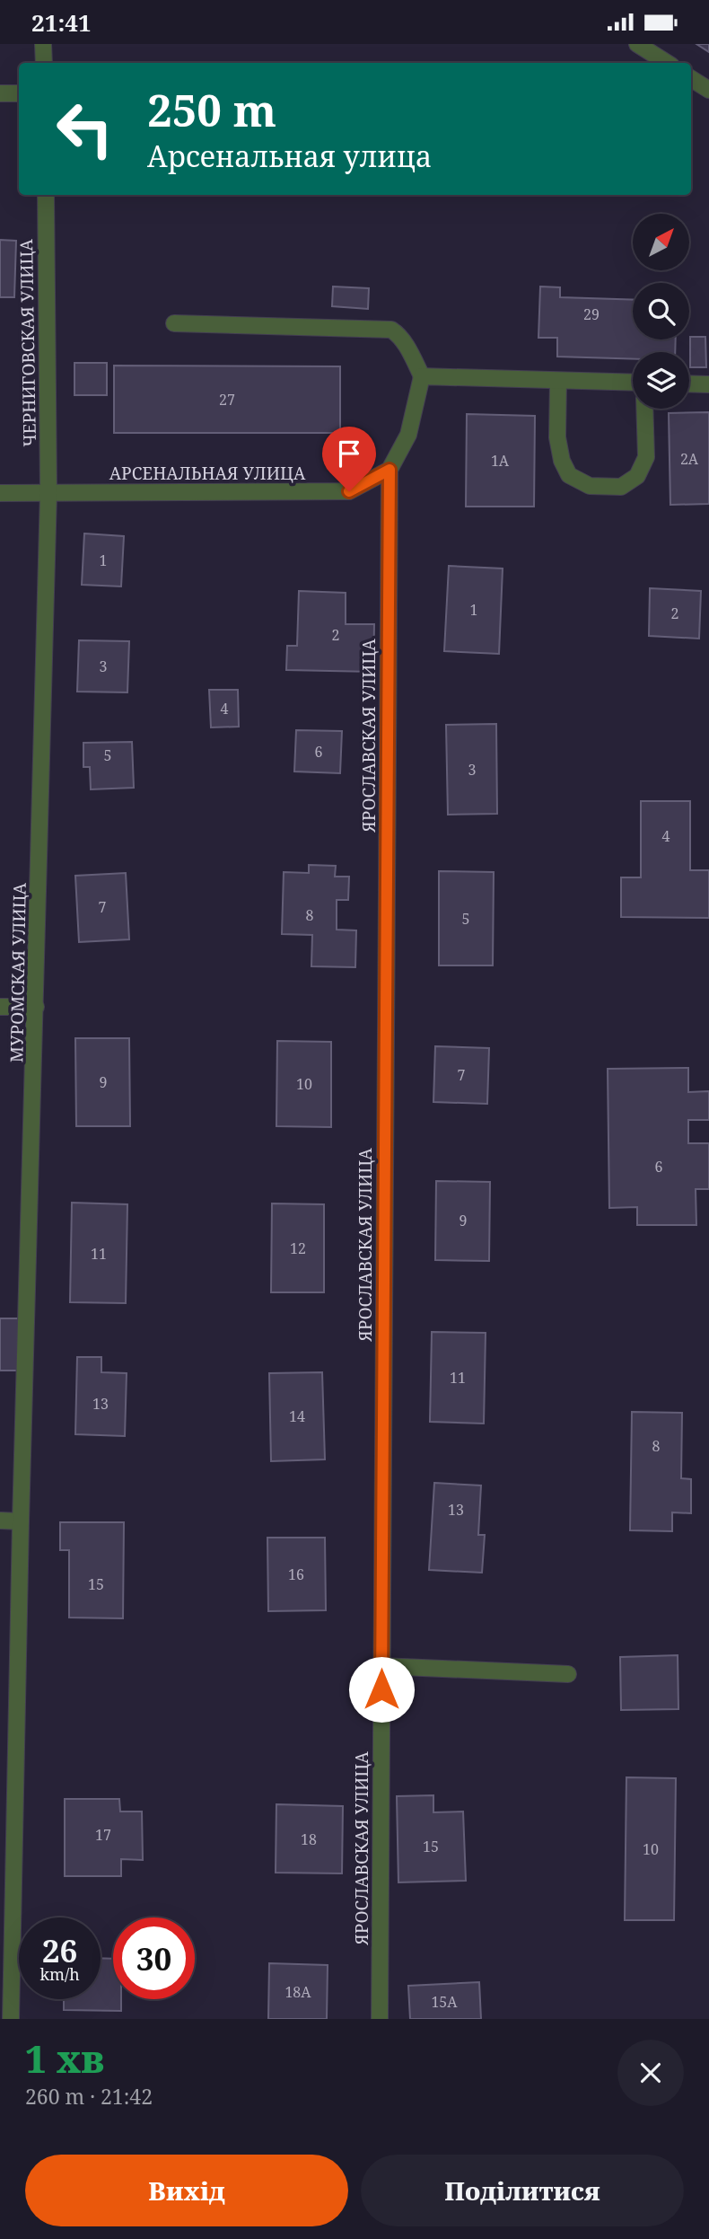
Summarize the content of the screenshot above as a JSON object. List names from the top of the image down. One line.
{"streets":{"street":["ЧЕРНИГОВСКАЯ УЛИЦА","АРСЕНАЛЬНАЯ УЛИЦА","ЯРОСЛАВСКАЯ УЛИЦА","МУРОМСКАЯ УЛИЦА"]},"crossings":[["ЧЕРНИГОВСКАЯ УЛИЦА","АРСЕНАЛЬНАЯ УЛИЦА"],["ЧЕРНИГОВСКАЯ УЛИЦА","МУРОМСКАЯ УЛИЦА"],["АРСЕНАЛЬНАЯ УЛИЦА","ЯРОСЛАВСКАЯ УЛИЦА"],["АРСЕНАЛЬНАЯ УЛИЦА","МУРОМСКАЯ УЛИЦА"]],"house_numbers":["29","27","2А","1А","1","1","2","2","3","4","6","5","3","4","7","8","5","7","9","10","6","9","12","11","11","13","14","8","13","16","15","17","18","15","10","18А","15А"],"north":"top right","page":{"status":"21:41","turn":["250 m","Арсенальная улица"],"speed":"26 km/h","limit":"30","heading":["1 хв","260 m · 21:42"],"buttons":["Вихід","Поділитися"]}}
